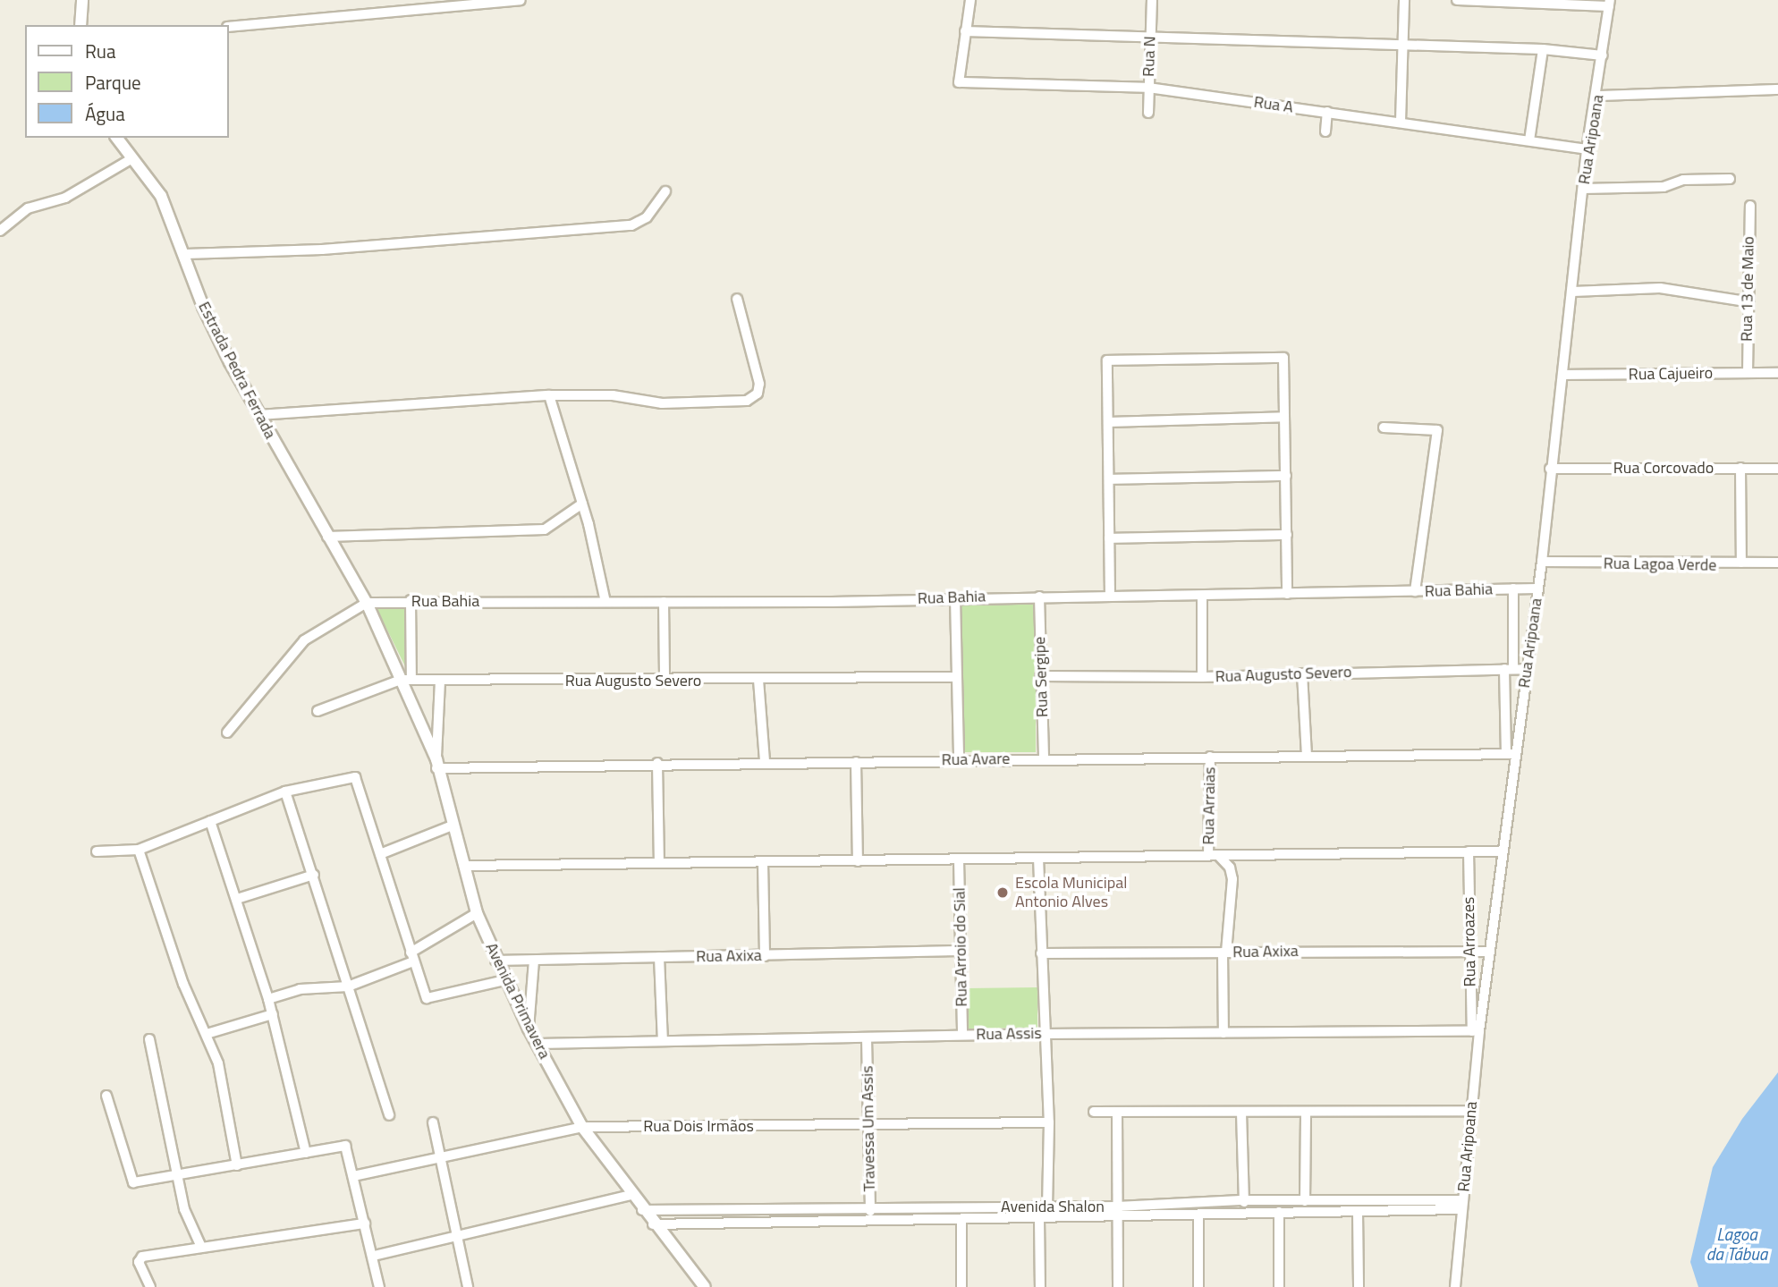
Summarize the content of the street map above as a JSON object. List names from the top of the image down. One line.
{"streets":{"street":["Rua N","Rua A","Rua Aripoana","Rua 13 de Maio","Estrada Pedra Ferrada","Rua Cajueiro","Rua Corcovado","Rua Lagoa Verde","Rua Bahia","Rua Augusto Severo","Rua Sergipe","Rua Avare","Rua Arraias","Rua Arroazes","Rua Arroio do Sial","Rua Axixa","Avenida Primavera","Rua Assis","Rua Dois Irmãos","Travessa Um Assis","Avenida Shalon"]},"crossings":[["Rua N","Rua A"],["Rua A","Rua Aripoana"],["Rua Aripoana","Rua Cajueiro"],["Rua Aripoana","Rua Corcovado"],["Rua Aripoana","Rua Lagoa Verde"],["Rua Aripoana","Rua Bahia"],["Rua Aripoana","Rua Augusto Severo"],["Rua Aripoana","Rua Avare"],["Rua Aripoana","Rua Arroazes"],["Rua Aripoana","Rua Axixa"],["Rua Aripoana","Rua Assis"],["Rua Aripoana","Avenida Shalon"],["Rua 13 de Maio","Rua Cajueiro"],["Estrada Pedra Ferrada","Rua Bahia"],["Estrada Pedra Ferrada","Rua Augusto Severo"],["Estrada Pedra Ferrada","Avenida Primavera"],["Rua Bahia","Rua Sergipe"],["Rua Augusto Severo","Rua Sergipe"],["Rua Augusto Severo","Avenida Primavera"],["Rua Sergipe","Rua Avare"],["Rua Avare","Rua Arraias"],["Rua Avare","Avenida Primavera"],["Rua Arroazes","Rua Axixa"],["Rua Arroazes","Rua Assis"],["Rua Arroio do Sial","Rua Axixa"],["Rua Arroio do Sial","Rua Assis"],["Rua Axixa","Avenida Primavera"],["Avenida Primavera","Rua Assis"],["Avenida Primavera","Rua Dois Irmãos"],["Avenida Primavera","Avenida Shalon"],["Rua Assis","Travessa Um Assis"],["Rua Dois Irmãos","Travessa Um Assis"],["Travessa Um Assis","Avenida Shalon"]],"water":["Lagoa da Tábua"],"places":["Escola Municipal Antonio Alves"],"legend":["Rua","Parque","Água"]}
